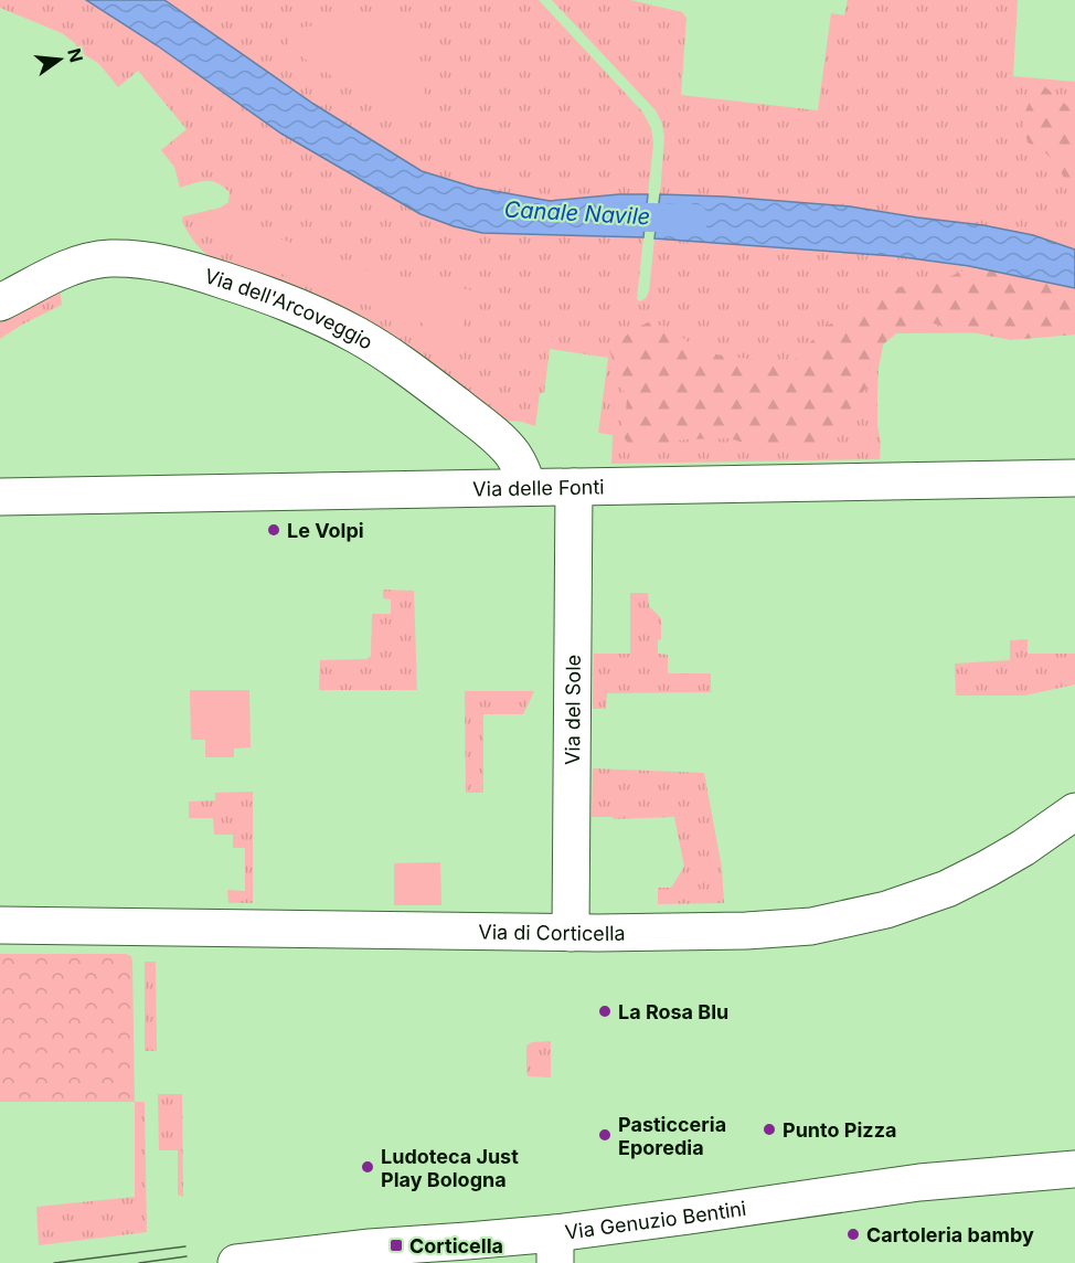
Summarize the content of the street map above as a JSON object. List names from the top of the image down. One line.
{"streets":{"street":["Via dell'Arcoveggio","Via delle Fonti","Via del Sole","Via di Corticella","Via Genuzio Bentini"]},"crossings":[["Via dell'Arcoveggio","Via delle Fonti"],["Via delle Fonti","Via del Sole"],["Via del Sole","Via di Corticella"]],"water":["Canale Navile"],"places":{"other":["Le Volpi","La Rosa Blu","Punto Pizza","Pasticceria Eporedia","Ludoteca Just Play Bologna","Cartoleria bamby"],"transit":["Corticella"]},"north":"right"}
